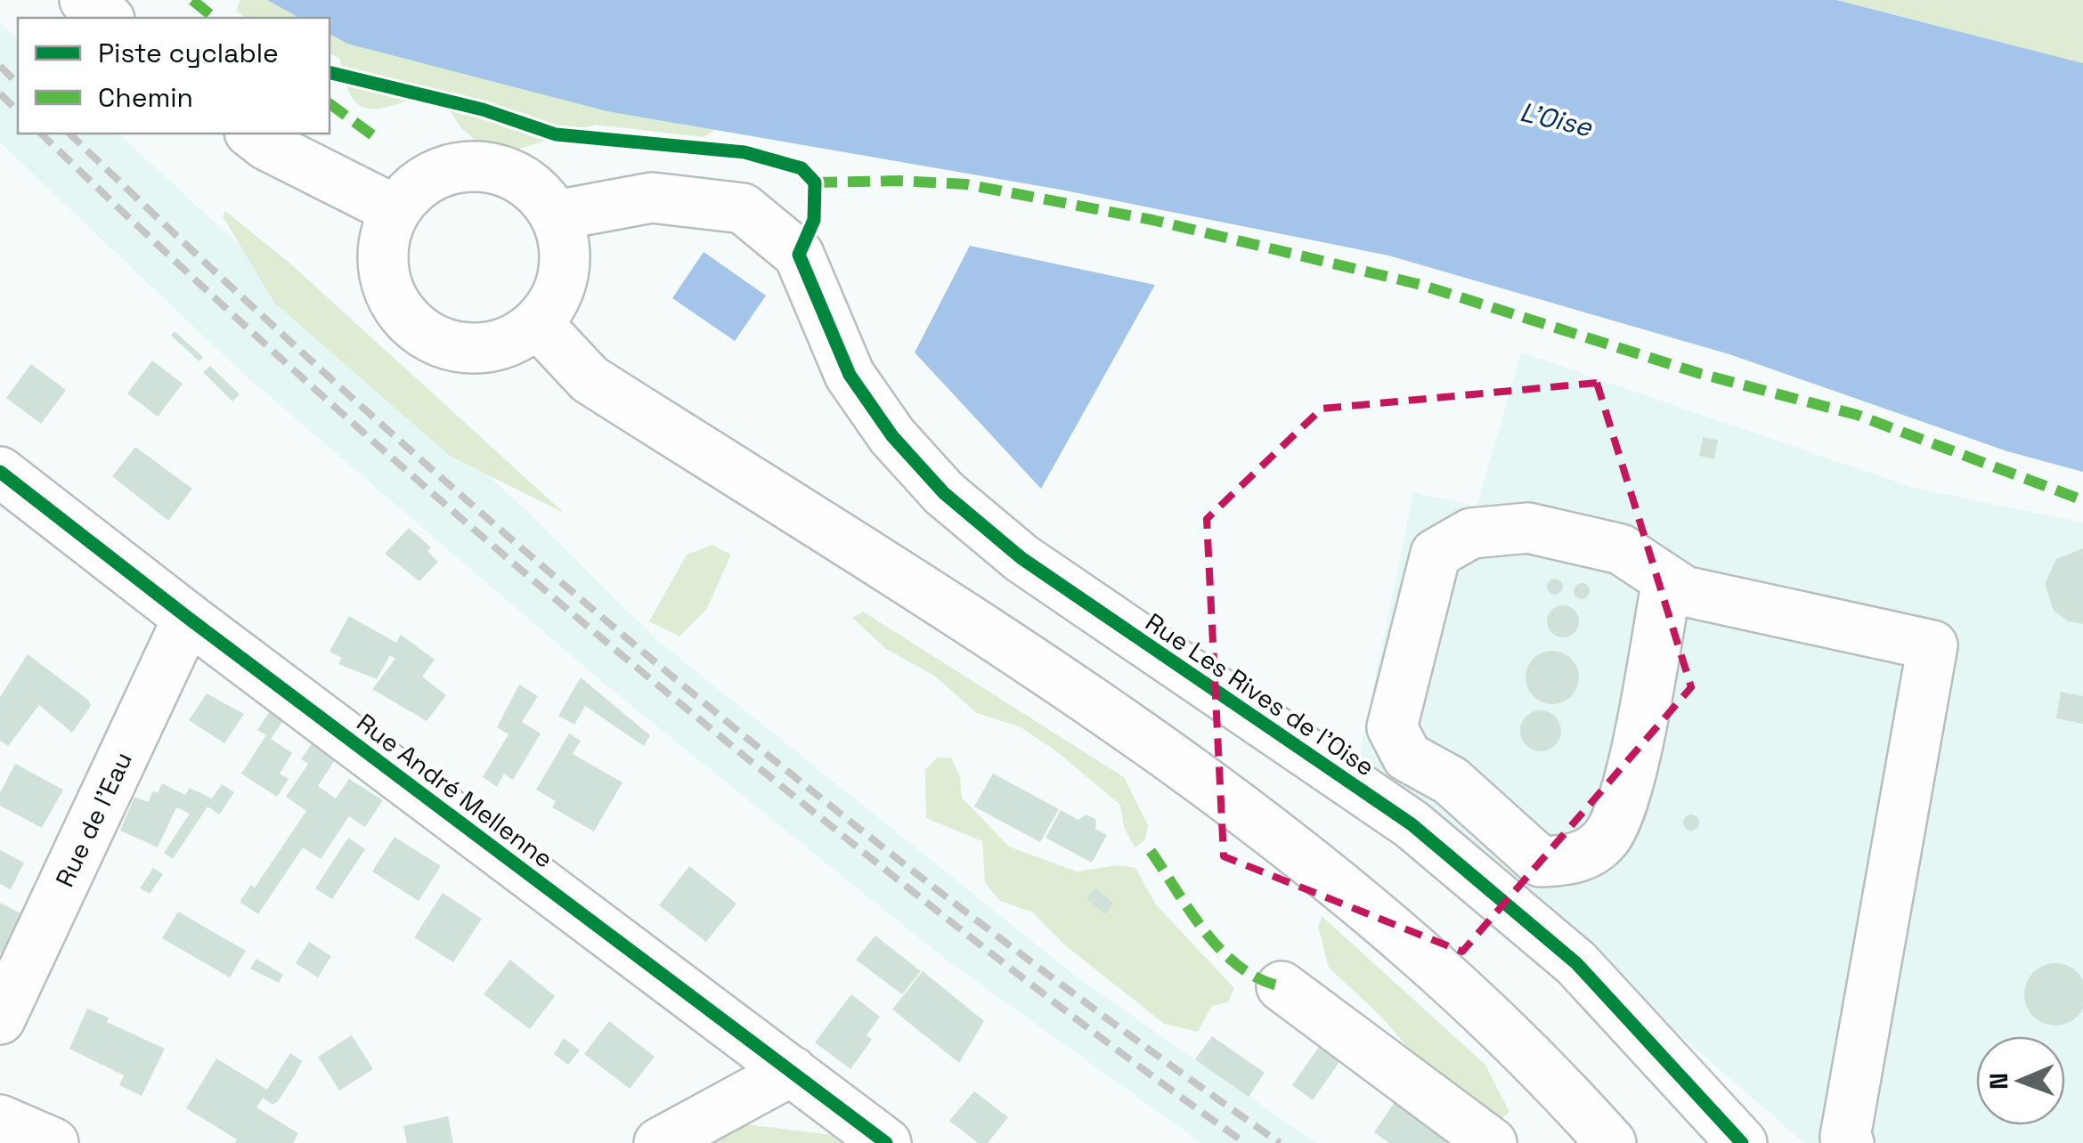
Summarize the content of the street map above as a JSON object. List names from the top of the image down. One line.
{"streets":{"street":["Rue Les Rives de l'Oise","Rue André Mellenne","Rue de l'Eau"]},"crossings":[["Rue André Mellenne","Rue de l'Eau"]],"water":["L'Oise"],"legend":["Piste cyclable","Chemin"],"north":"left"}
